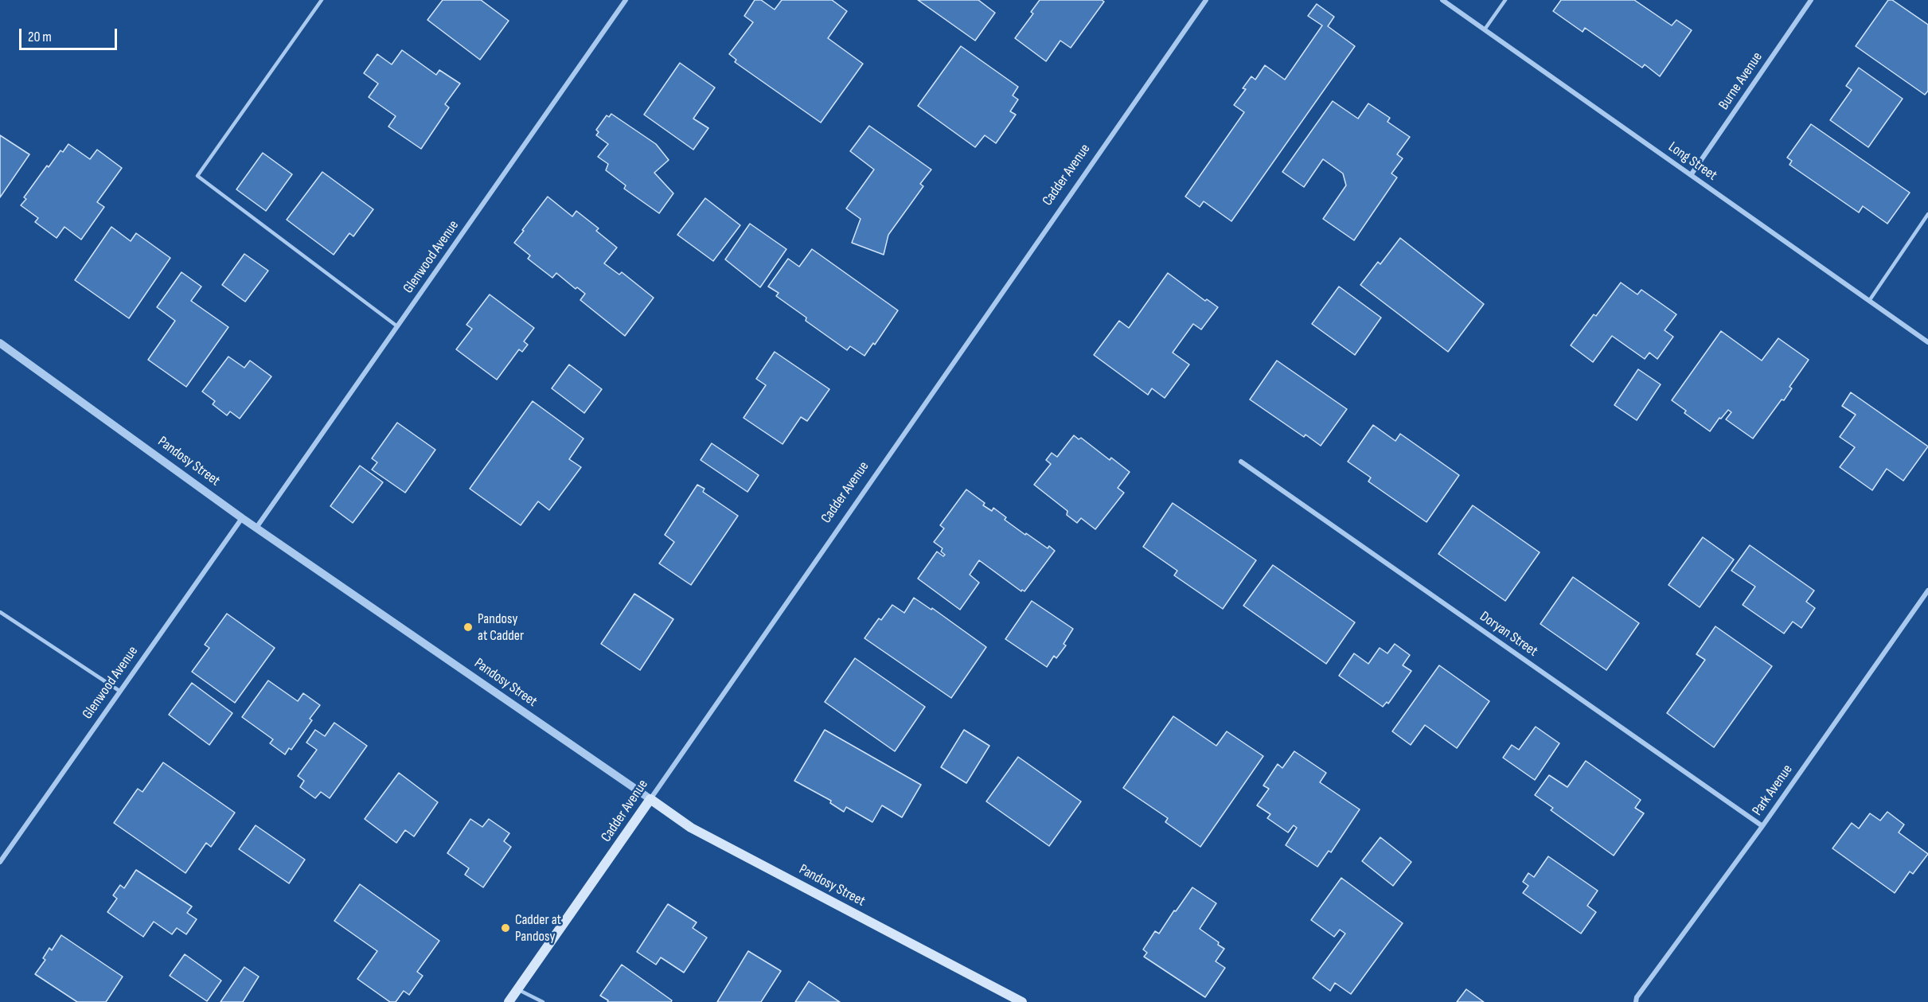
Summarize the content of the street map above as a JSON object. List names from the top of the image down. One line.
{"streets":{"main road":["Cadder Avenue","Pandosy Street"],"street":["Burne Avenue","Long Street","Glenwood Avenue","Doryan Street","Park Avenue"]},"crossings":[["Burne Avenue","Long Street"],["Cadder Avenue","Pandosy Street"],["Glenwood Avenue","Pandosy Street"],["Doryan Street","Park Avenue"]],"places":["Pandosy at Cadder","Cadder at Pandosy"],"scale_bar":"20 m"}
